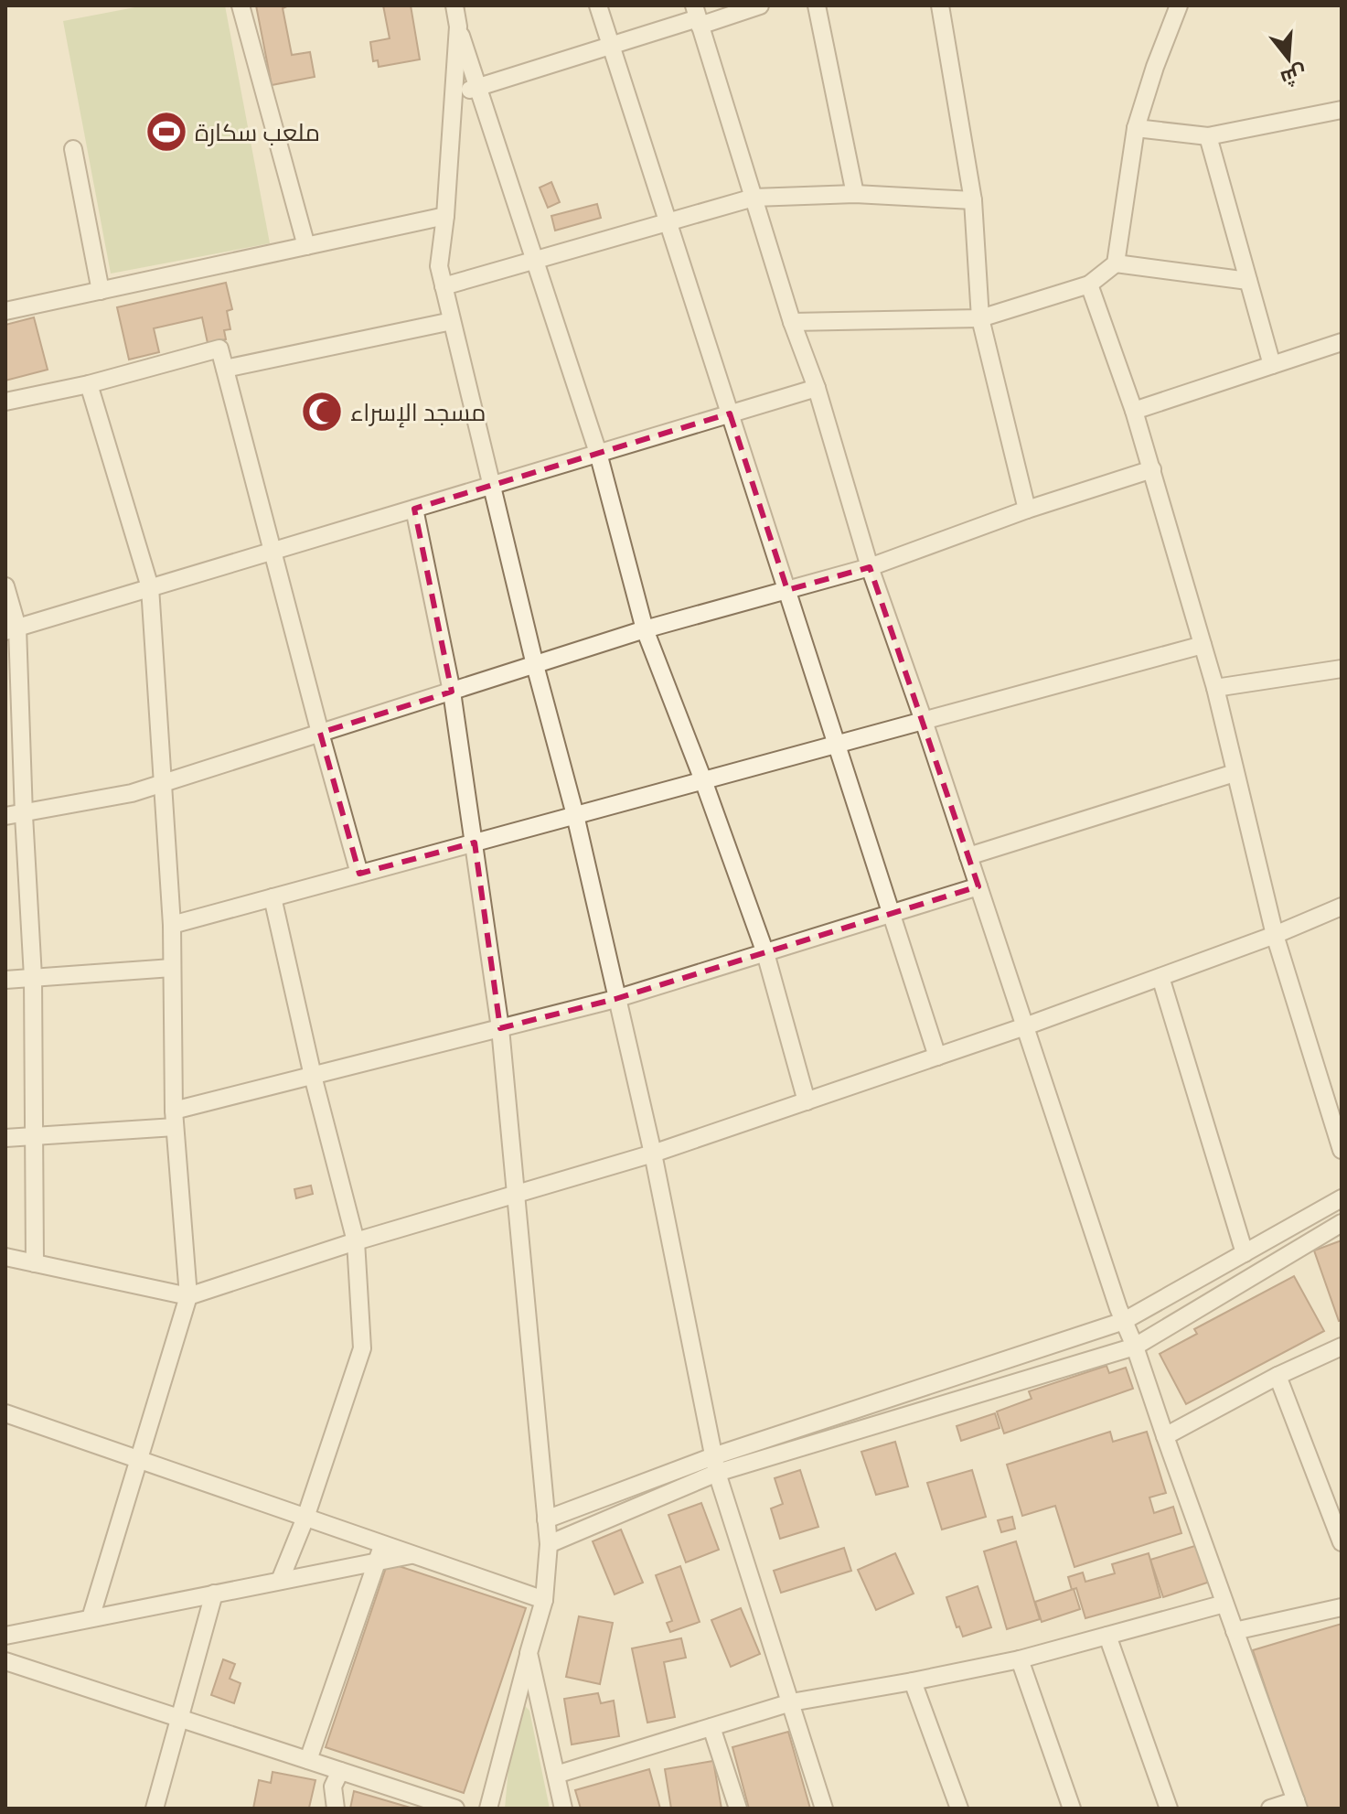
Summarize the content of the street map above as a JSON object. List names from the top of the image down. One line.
{"places":{"sports":["ملعب سكارة"],"mosque":["مسجد الإسراء"]},"north":"bottom"}
